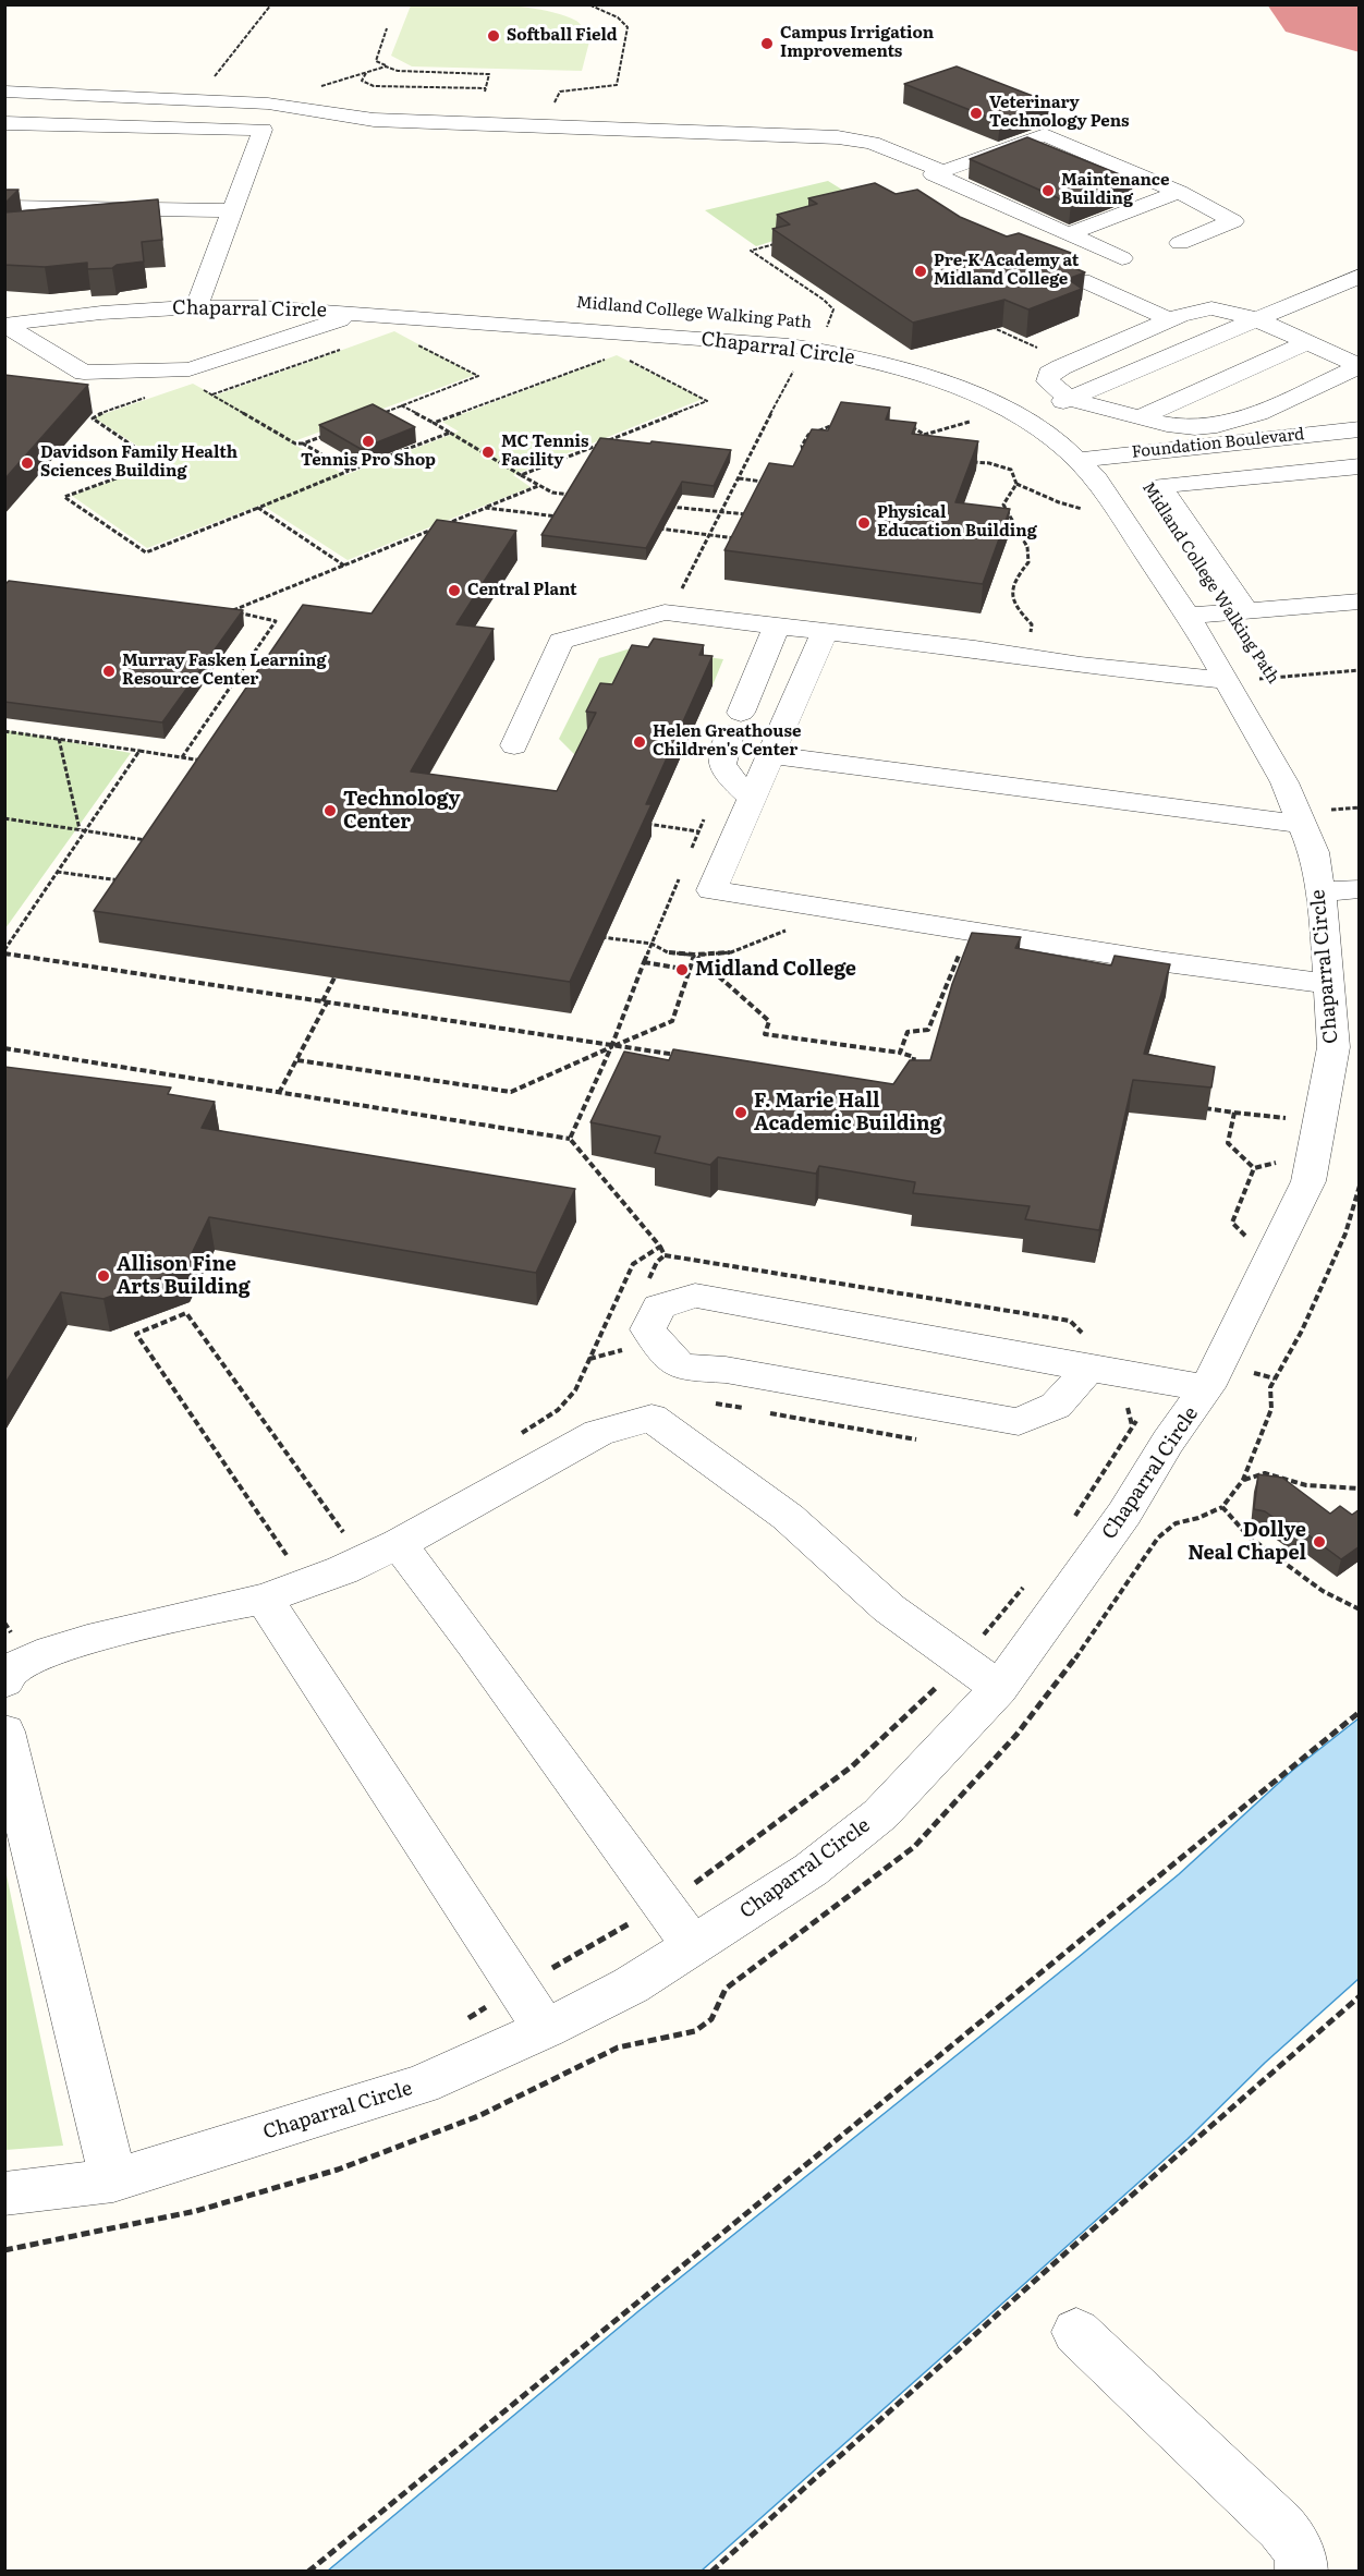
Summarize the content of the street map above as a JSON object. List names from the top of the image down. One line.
{"streets":{"street":["Chaparral Circle","Foundation Boulevard"]},"crossings":[["Chaparral Circle","Foundation Boulevard"]],"places":["Softball Field","Campus Irrigation Improvements","Veterinary Technology Pens","Maintenance Building","Pre-K Academy at Midland College","Tennis Pro Shop","MC Tennis Facility","Davidson Family Health Sciences Building","Physical Education Building","Central Plant","Murray Fasken Learning Resource Center","Helen Greathouse Children's Center","Technology Center","Midland College","F. Marie Hall Academic Building","Allison Fine Arts Building","Dollye Neal Chapel"]}
